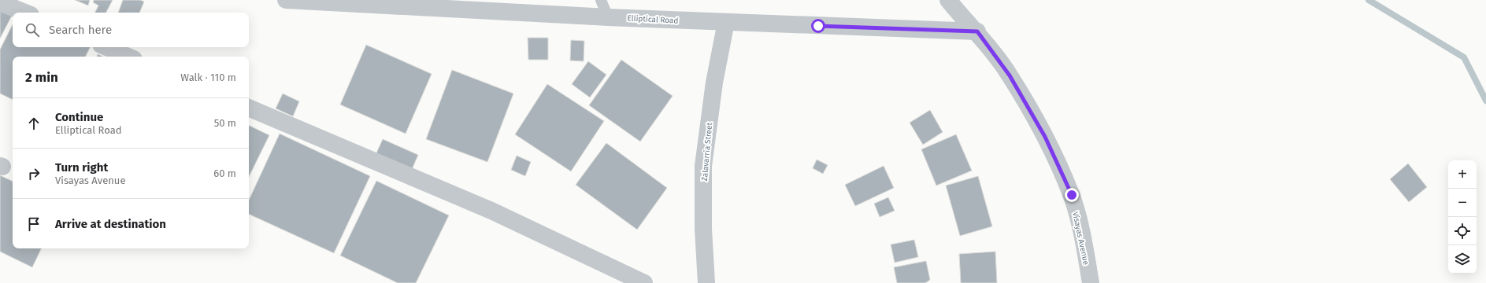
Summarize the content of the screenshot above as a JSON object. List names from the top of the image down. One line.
{"streets":{"street":["Elliptical Road","Zalavarria Street","Visayas Avenue"]},"crossings":[["Elliptical Road","Zalavarria Street"],["Elliptical Road","Visayas Avenue"]],"page":{"search":"Search here","heading":["2 min","Walk · 110 m"],"list":[["Continue","Elliptical Road","50 m"],["Turn right","Visayas Avenue","60 m"],"Arrive at destination"],"map_buttons":["+","−"]}}
